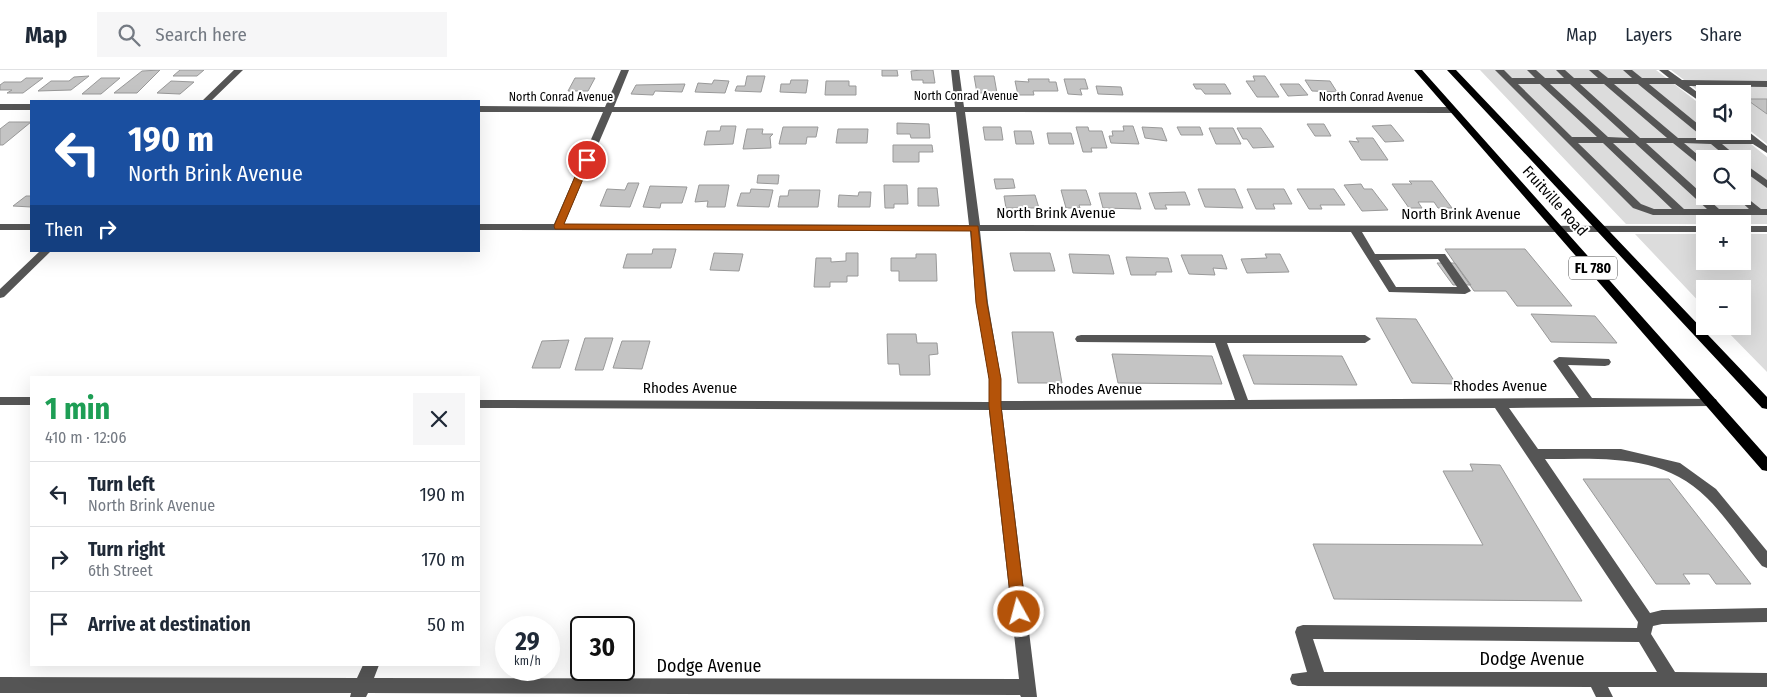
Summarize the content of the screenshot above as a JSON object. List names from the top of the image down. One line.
{"streets":{"main road":["Fruitville Road","FL 780"],"street":["North Conrad Avenue","North Brink Avenue","Rhodes Avenue","Dodge Avenue"]},"crossings":[["North Conrad Avenue","Fruitville Road"],["Fruitville Road","North Brink Avenue"],["Fruitville Road","Rhodes Avenue"]],"page":{"header":"Map","search":"Search here","nav":["Map","Layers","Share"],"map_buttons":["+","−"],"turn":["190 m","North Brink Avenue"],"then":"Then","heading":["1 min","410 m · 12:06"],"list":[{"name":"Turn left","note":"North Brink Avenue","value":"190 m"},{"name":"Turn right","note":"6th Street","value":"170 m"},{"name":"Arrive at destination","value":"50 m"}],"speed":"29 km/h","limit":"30"}}
